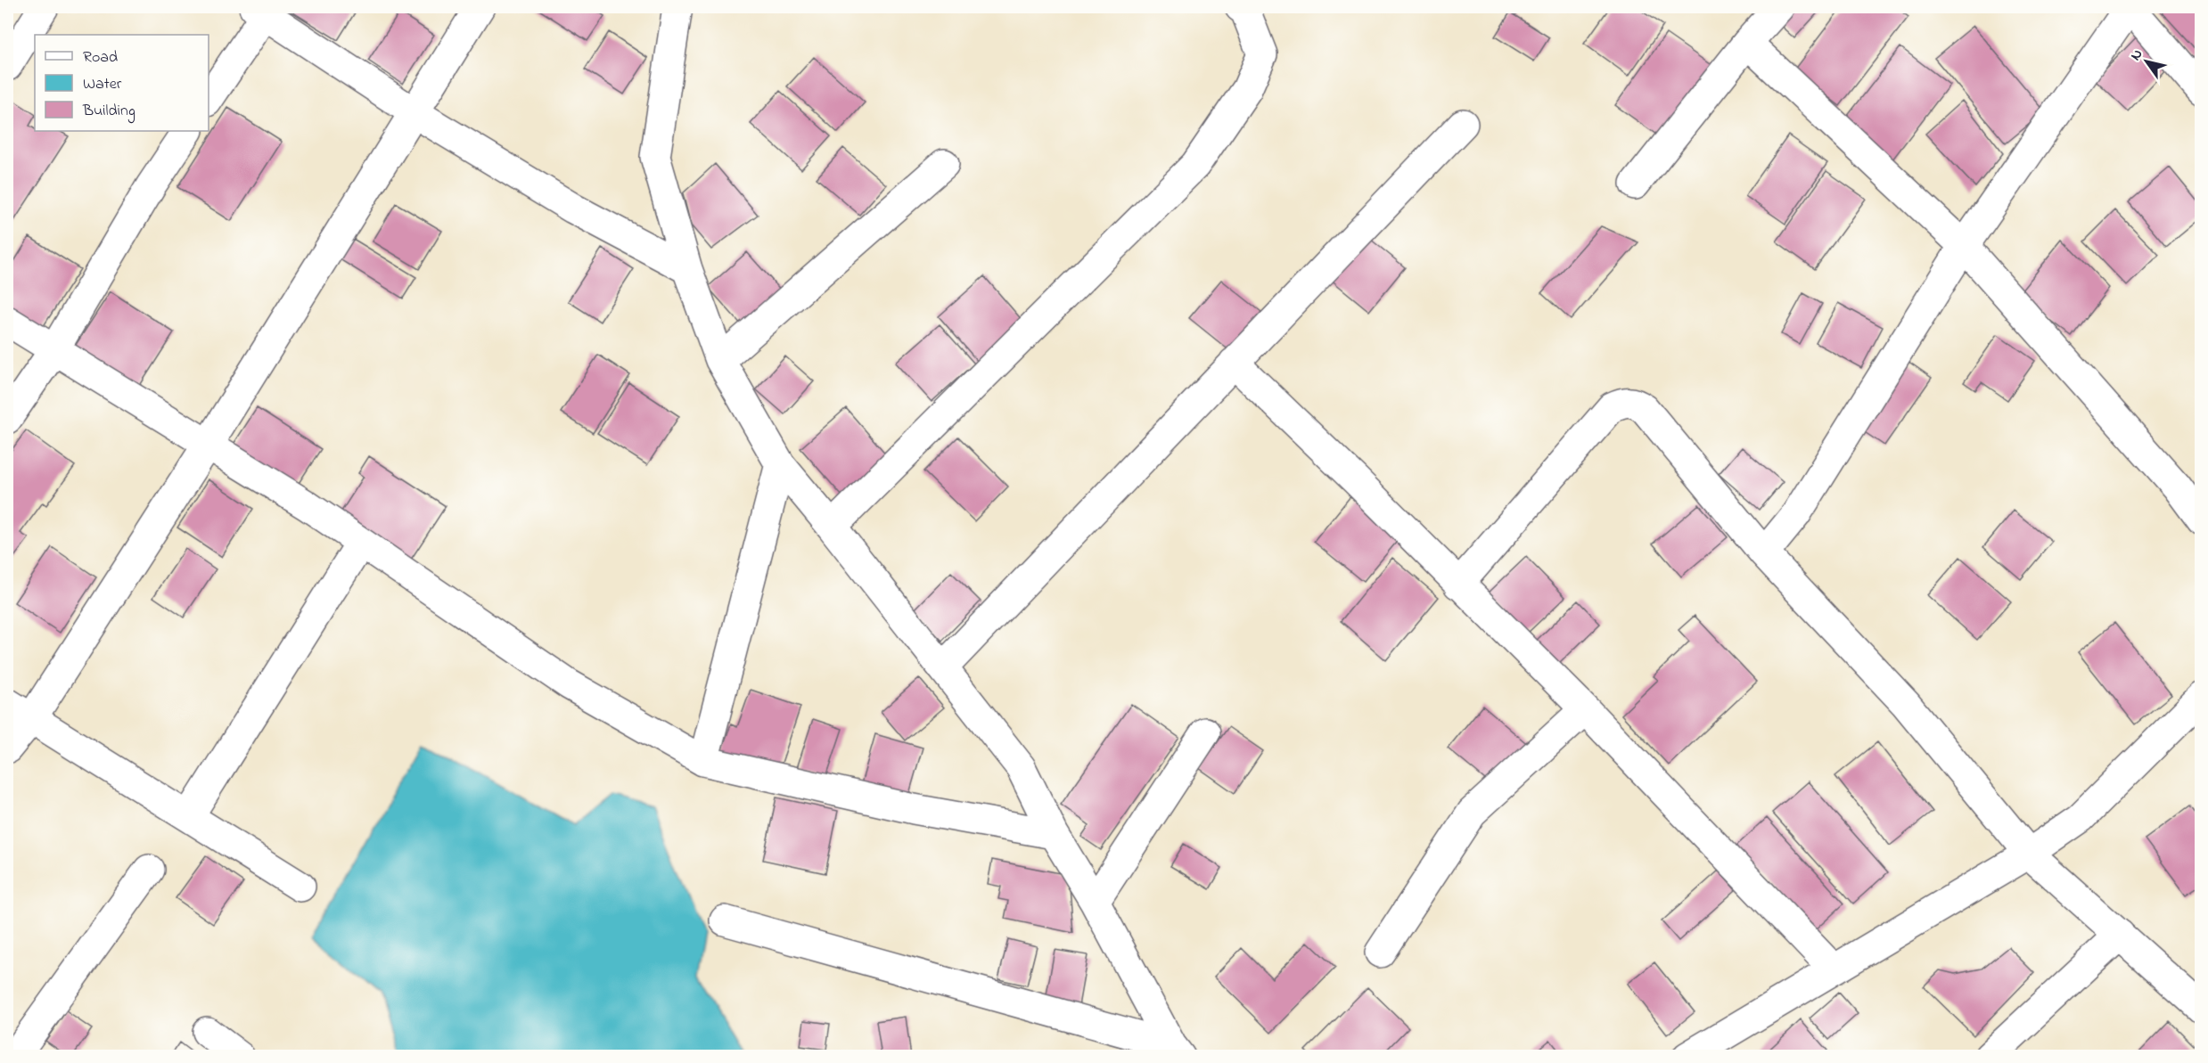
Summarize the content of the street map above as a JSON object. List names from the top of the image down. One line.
{"legend":["Road","Water","Building"],"north":"top left"}
